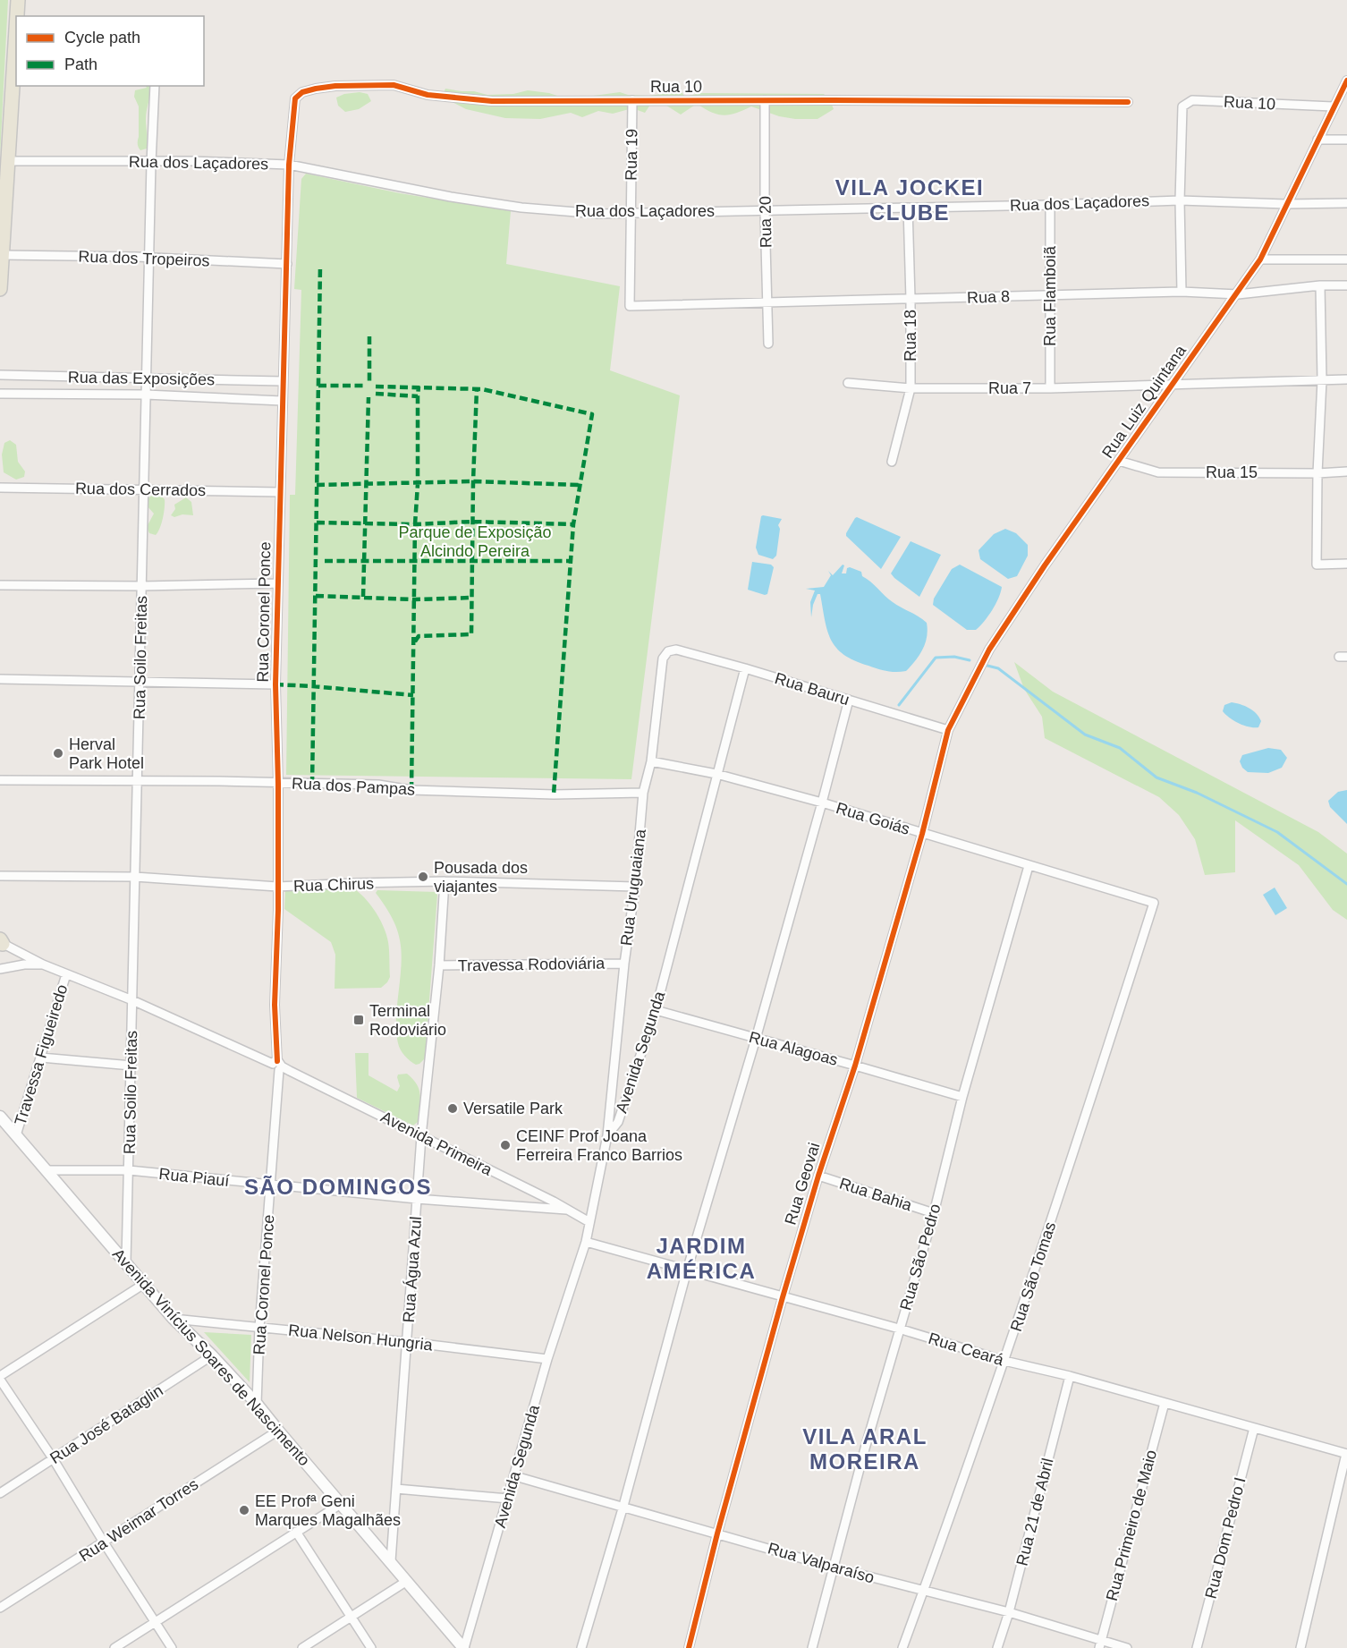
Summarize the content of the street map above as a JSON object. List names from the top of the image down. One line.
{"streets":{"street":["Rua 10","Rua 19","Rua dos Laçadores","Rua 20","Rua dos Tropeiros","Rua Flamboiã","Rua 8","Rua 18","Rua das Exposições","Rua 7","Rua Luiz Quintana","Rua 15","Rua dos Cerrados","Rua Coronel Ponce","Rua Soilo Freitas","Rua Bauru","Rua dos Pampas","Rua Goiás","Rua Chirus","Rua Uruguaiana","Travessa Rodoviária","Rua Alagoas","Avenida Segunda","Travessa Figueiredo","Avenida Primeira","Rua Piauí","Rua Geovai","Rua Bahia","Rua São Pedro","Rua Água Azul","Rua São Tomas","Rua Nelson Hungria","Rua Ceará","Avenida Vinícius Soares de Nascimento","Rua José Bataglin","Rua 21 de Abril","Rua Weimar Torres","Rua Primeiro de Maio","Rua Dom Pedro I","Rua Valparaíso"]},"crossings":[["Rua 10","Rua 19"],["Rua 10","Rua dos Laçadores"],["Rua 10","Rua 20"],["Rua 10","Rua Luiz Quintana"],["Rua 10","Rua Coronel Ponce"],["Rua 19","Rua dos Laçadores"],["Rua 19","Rua 8"],["Rua dos Laçadores","Rua 20"],["Rua dos Laçadores","Rua Flamboiã"],["Rua dos Laçadores","Rua 18"],["Rua dos Laçadores","Rua Luiz Quintana"],["Rua dos Laçadores","Rua Coronel Ponce"],["Rua dos Laçadores","Rua Soilo Freitas"],["Rua 20","Rua 8"],["Rua dos Tropeiros","Rua Coronel Ponce"],["Rua dos Tropeiros","Rua Soilo Freitas"],["Rua Flamboiã","Rua 8"],["Rua Flamboiã","Rua 7"],["Rua 8","Rua 18"],["Rua 8","Rua Luiz Quintana"],["Rua 18","Rua 7"],["Rua das Exposições","Rua Coronel Ponce"],["Rua das Exposições","Rua Soilo Freitas"],["Rua 7","Rua Luiz Quintana"],["Rua Luiz Quintana","Rua 15"],["Rua Luiz Quintana","Rua Bauru"],["Rua Luiz Quintana","Rua Geovai"],["Rua dos Cerrados","Rua Coronel Ponce"],["Rua dos Cerrados","Rua Soilo Freitas"],["Rua Coronel Ponce","Rua dos Pampas"],["Rua Coronel Ponce","Rua Chirus"],["Rua Coronel Ponce","Avenida Primeira"],["Rua Coronel Ponce","Rua Piauí"],["Rua Coronel Ponce","Rua Nelson Hungria"],["Rua Coronel Ponce","Avenida Vinícius Soares de Nascimento"],["Rua Soilo Freitas","Rua dos Pampas"],["Rua Soilo Freitas","Rua Chirus"],["Rua Soilo Freitas","Avenida Primeira"],["Rua Soilo Freitas","Rua Piauí"],["Rua Soilo Freitas","Avenida Vinícius Soares de Nascimento"],["Rua Bauru","Rua Uruguaiana"],["Rua Bauru","Avenida Segunda"],["Rua Bauru","Rua Geovai"],["Rua dos Pampas","Rua Uruguaiana"],["Rua Goiás","Rua Uruguaiana"],["Rua Goiás","Avenida Segunda"],["Rua Goiás","Rua Geovai"],["Rua Goiás","Rua São Pedro"],["Rua Goiás","Rua São Tomas"],["Rua Chirus","Rua Uruguaiana"],["Rua Chirus","Rua Água Azul"],["Rua Uruguaiana","Travessa Rodoviária"],["Rua Uruguaiana","Avenida Segunda"],["Travessa Rodoviária","Rua Água Azul"],["Rua Alagoas","Avenida Segunda"],["Rua Alagoas","Rua Geovai"],["Rua Alagoas","Rua São Pedro"],["Avenida Segunda","Avenida Primeira"],["Avenida Segunda","Rua Nelson Hungria"],["Avenida Segunda","Rua Ceará"],["Avenida Segunda","Avenida Vinícius Soares de Nascimento"],["Avenida Segunda","Rua Valparaíso"],["Travessa Figueiredo","Avenida Primeira"],["Travessa Figueiredo","Avenida Vinícius Soares de Nascimento"],["Avenida Primeira","Rua Piauí"],["Avenida Primeira","Rua Água Azul"],["Rua Piauí","Rua Água Azul"],["Rua Piauí","Avenida Vinícius Soares de Nascimento"],["Rua Geovai","Rua Bahia"],["Rua Geovai","Rua Ceará"],["Rua Geovai","Rua Valparaíso"],["Rua Bahia","Rua São Pedro"],["Rua São Pedro","Rua Ceará"],["Rua São Pedro","Rua Valparaíso"],["Rua Água Azul","Rua Nelson Hungria"],["Rua Água Azul","Avenida Vinícius Soares de Nascimento"],["Rua São Tomas","Rua Ceará"],["Rua São Tomas","Rua Valparaíso"],["Rua Nelson Hungria","Avenida Vinícius Soares de Nascimento"],["Rua Ceará","Rua 21 de Abril"],["Rua Ceará","Rua Primeiro de Maio"],["Rua Ceará","Rua Dom Pedro I"],["Avenida Vinícius Soares de Nascimento","Rua José Bataglin"],["Avenida Vinícius Soares de Nascimento","Rua Weimar Torres"],["Rua 21 de Abril","Rua Valparaíso"],["Rua Primeiro de Maio","Rua Valparaíso"]],"districts":["VILA JOCKEI CLUBE","SÃO DOMINGOS","JARDIM AMÉRICA","VILA ARAL MOREIRA"],"parks":["Parque de Exposição Alcindo Pereira"],"places":{"other":["Herval Park Hotel","Pousada dos viajantes","Versatile Park","CEINF Prof Joana Ferreira Franco Barrios","EE Profª Geni Marques Magalhães"],"transit":["Terminal Rodoviário"]},"legend":["Cycle path","Path"]}
